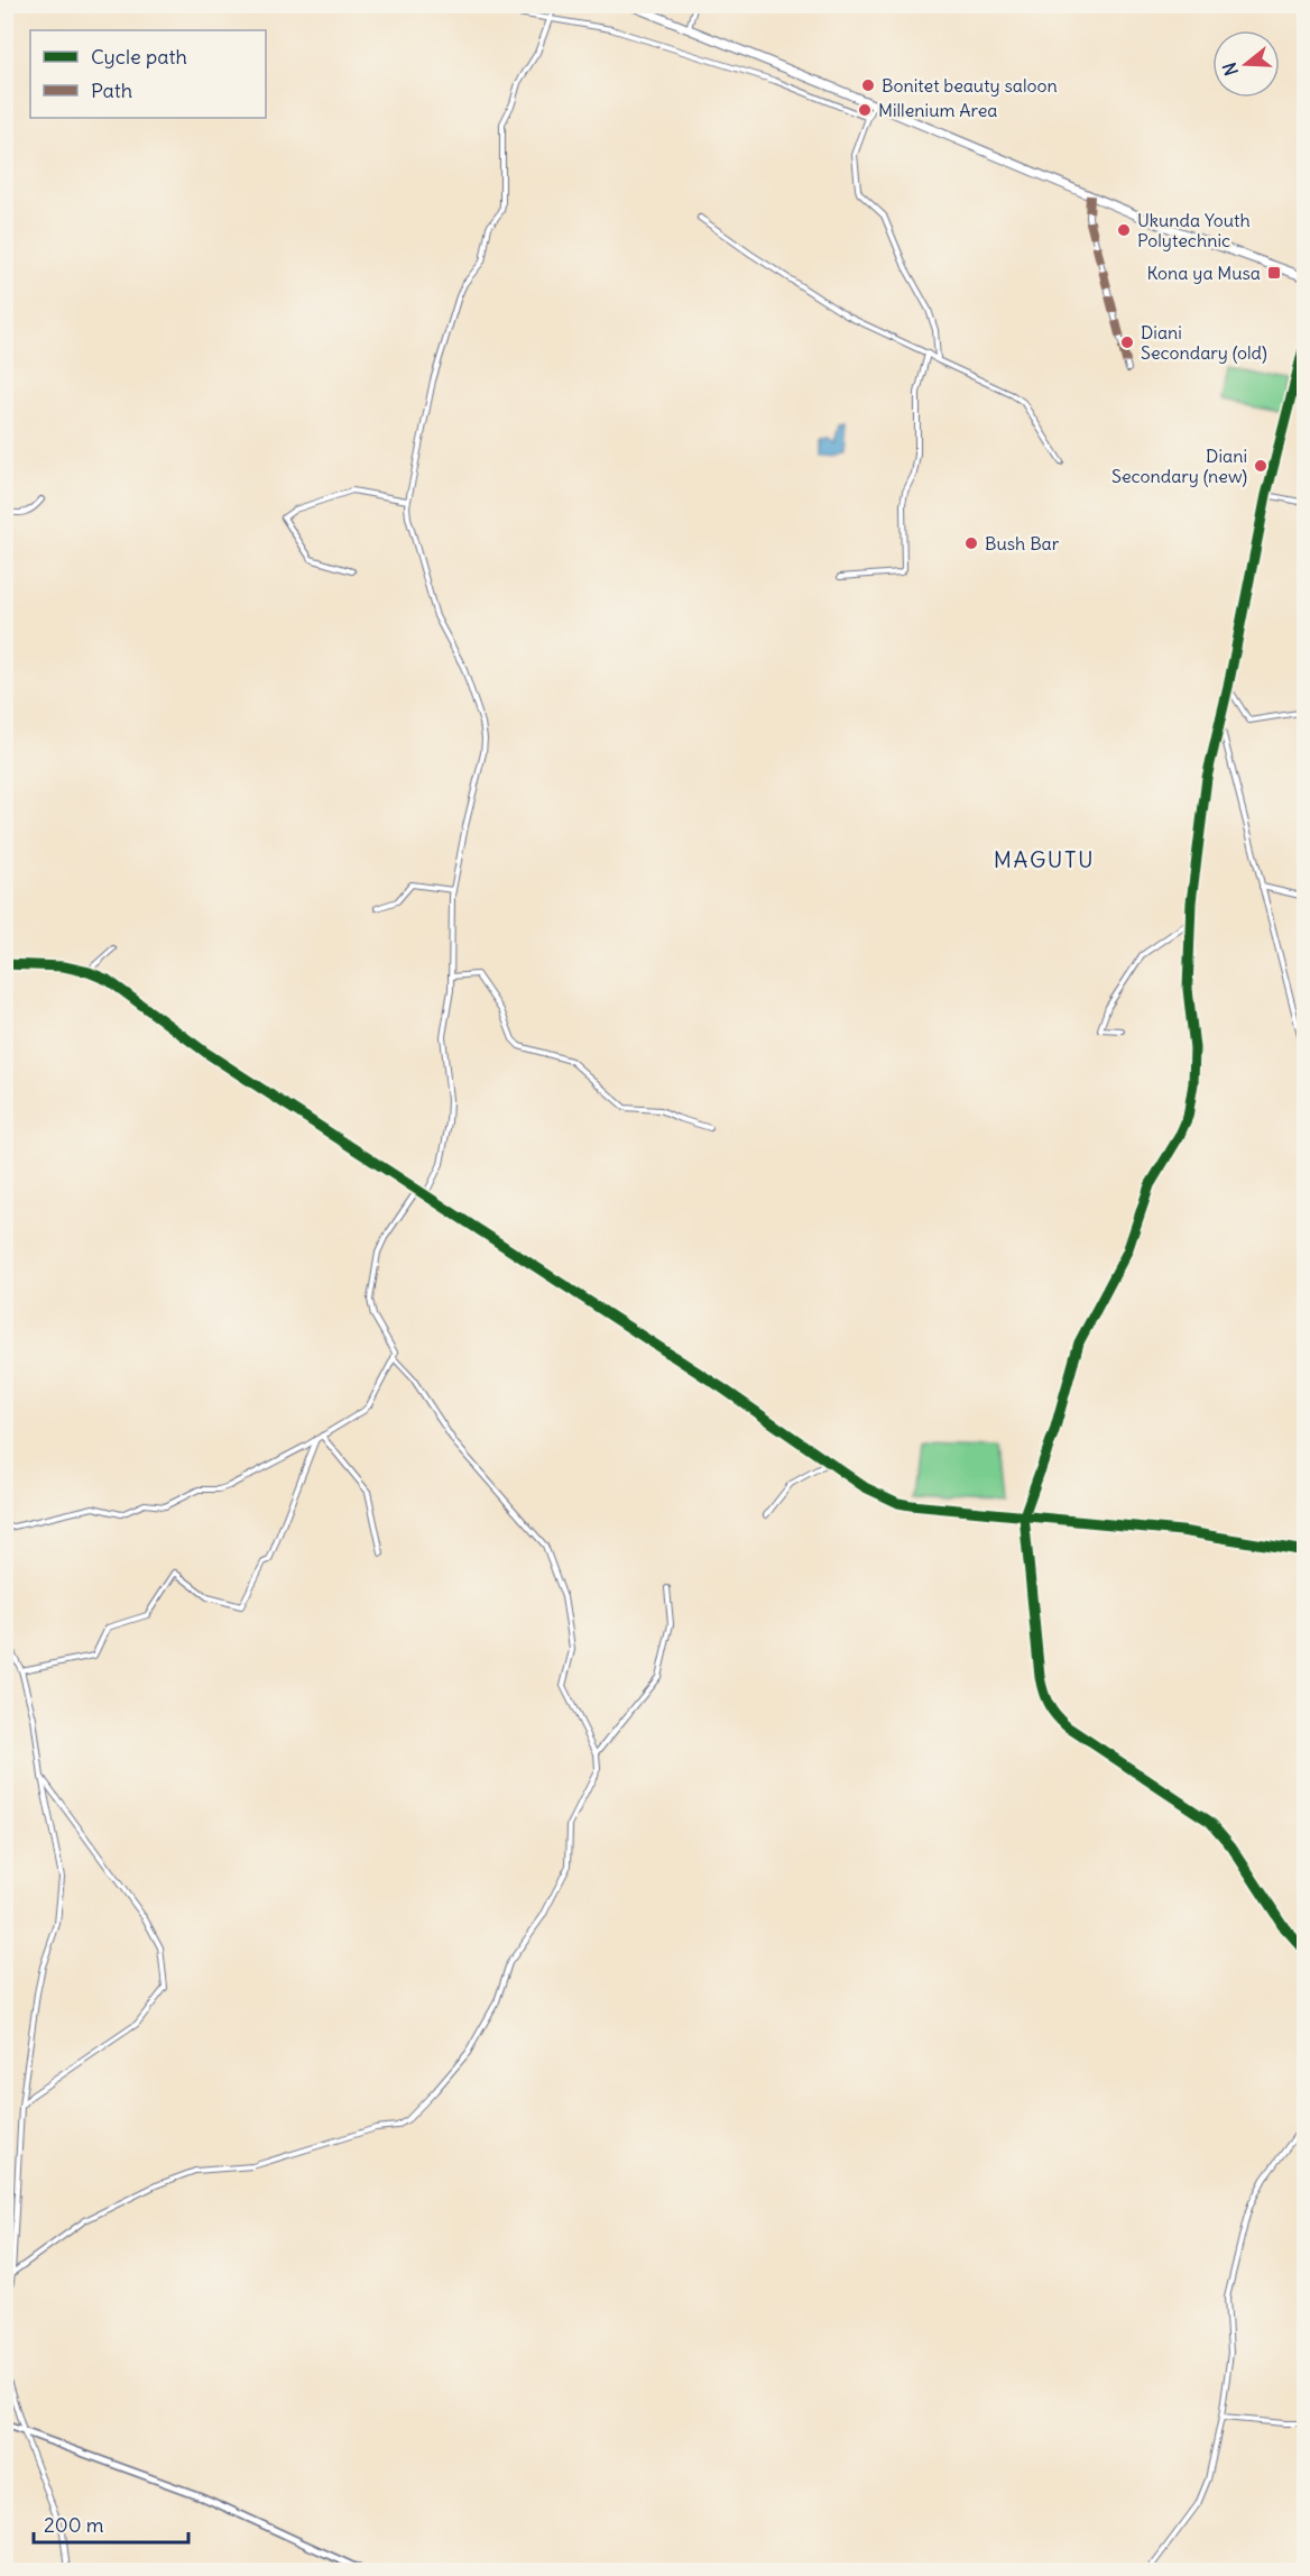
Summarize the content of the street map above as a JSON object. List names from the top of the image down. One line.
{"districts":["MAGUTU"],"places":{"other":["Bonitet beauty saloon","Millenium Area","Ukunda Youth Polytechnic","Diani Secondary (old)","Diani Secondary (new)","Bush Bar"],"transit":["Kona ya Musa"]},"legend":["Cycle path","Path"],"scale_bar":"200 m","north":"left"}
